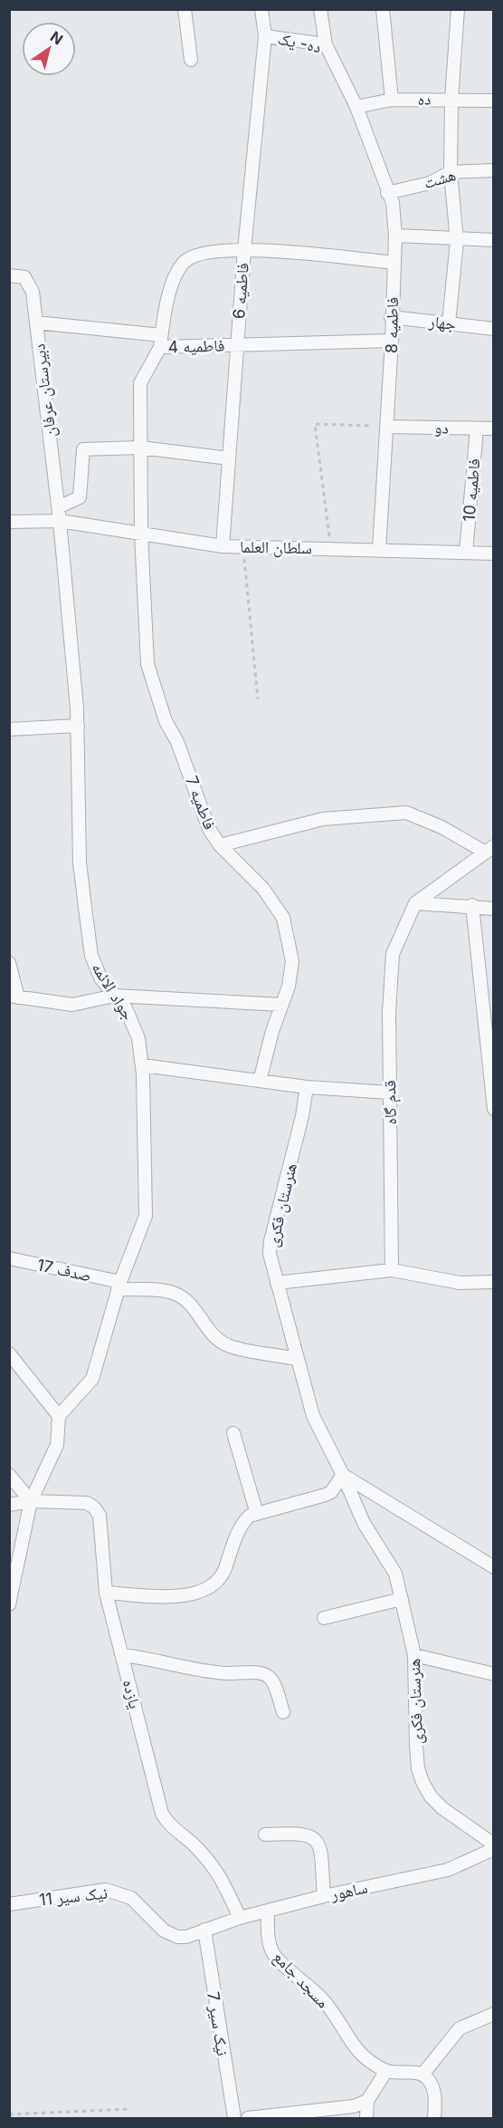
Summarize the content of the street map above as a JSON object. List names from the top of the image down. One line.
{"streets":{"street":["ده- یک","ده","هشت","فاطمیه 6","جهار","فاطمیه 8","فاطمیه 4","دبیرستان عرفان","دو","فاطمیه 10","سلطان العلما","فاطمیه 7","جواد الائمه","قدم گاه","هنرستان فکری","صدف 17","یازده","ساهور","نیک سیر 11","مسجد جامع","نیک سیر 7"]},"crossings":[["ده- یک","ده"],["ده- یک","فاطمیه 6"],["ده- یک","فاطمیه 8"],["ده","فاطمیه 8"],["هشت","فاطمیه 8"],["فاطمیه 6","فاطمیه 4"],["فاطمیه 6","سلطان العلما"],["جهار","فاطمیه 8"],["فاطمیه 8","فاطمیه 4"],["فاطمیه 8","دو"],["فاطمیه 8","سلطان العلما"],["فاطمیه 4","سلطان العلما"],["فاطمیه 4","فاطمیه 7"],["دبیرستان عرفان","سلطان العلما"],["دبیرستان عرفان","جواد الائمه"],["دو","فاطمیه 10"],["فاطمیه 10","سلطان العلما"],["سلطان العلما","فاطمیه 7"],["سلطان العلما","جواد الائمه"],["جواد الائمه","صدف 17"],["هنرستان فکری","صدف 17"],["هنرستان فکری","ساهور"],["یازده","ساهور"],["ساهور","نیک سیر 11"],["ساهور","مسجد جامع"],["ساهور","نیک سیر 7"],["نیک سیر 11","نیک سیر 7"]],"north":"top right"}
